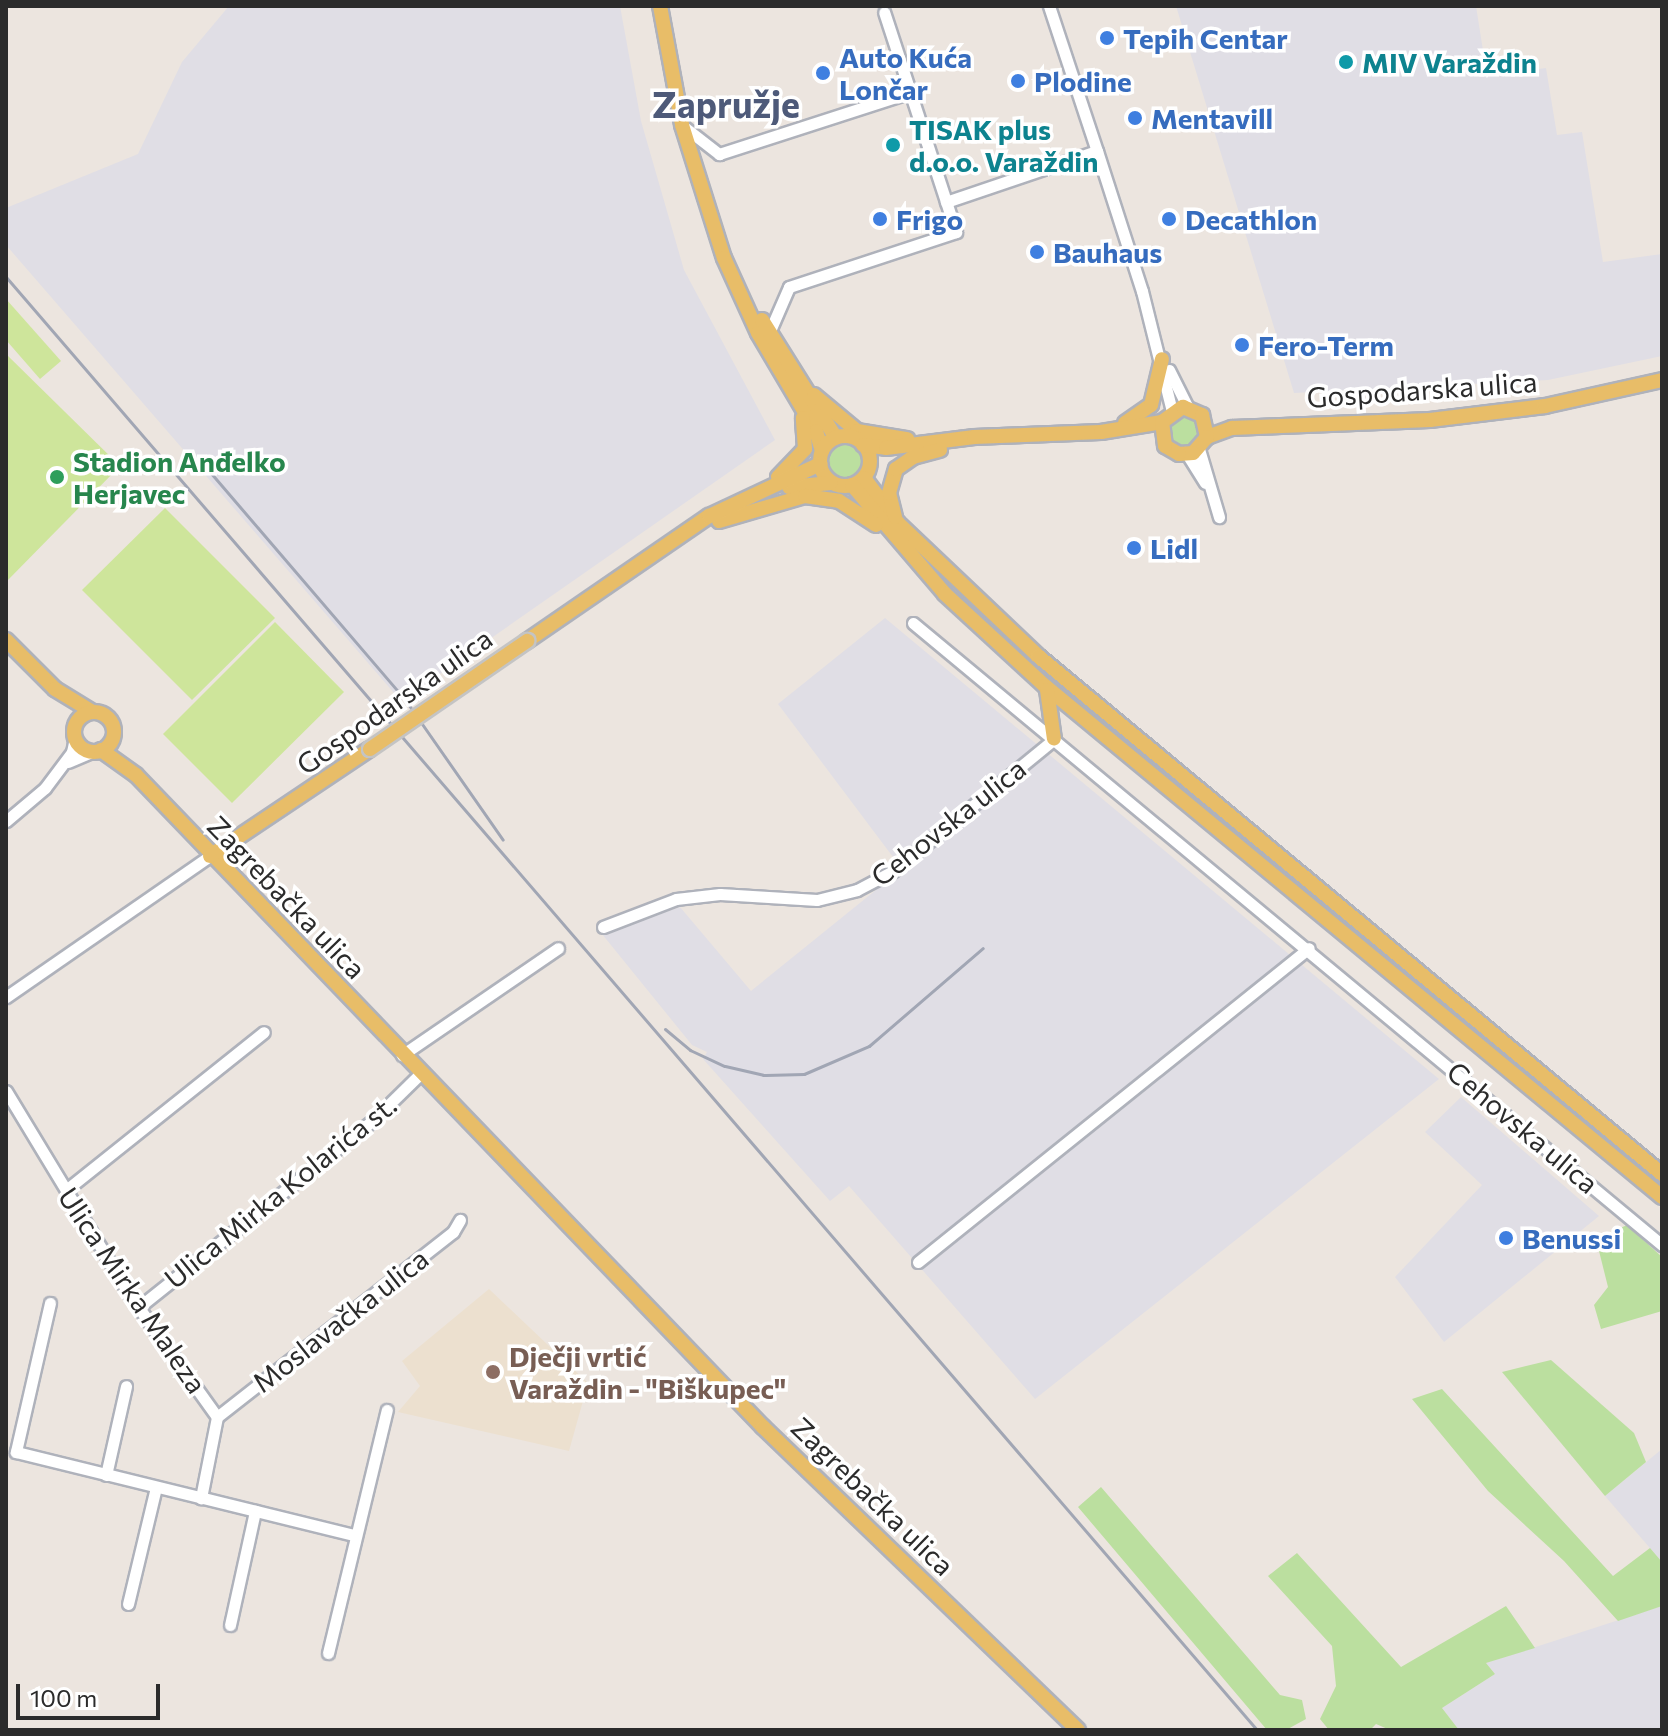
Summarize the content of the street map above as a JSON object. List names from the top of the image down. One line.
{"streets":{"main road":["Gospodarska ulica","Zagrebačka ulica"],"street":["Cehovska ulica","Ulica Mirka Kolarića st.","Ulica Mirka Maleza","Moslavačka ulica"]},"crossings":[["Gospodarska ulica","Zagrebačka ulica"],["Zagrebačka ulica","Ulica Mirka Kolarića st."],["Ulica Mirka Kolarića st.","Ulica Mirka Maleza"],["Ulica Mirka Maleza","Moslavačka ulica"]],"districts":["Zapružje"],"places":["Tepih Centar","MIV Varaždin","Auto Kuća Lončar","Plodine","Mentavill","TISAK plus d.o.o. Varaždin","Frigo","Decathlon","Bauhaus","Fero-Term","Stadion Anđelko Herjavec","Lidl","Benussi","Dječji vrtić Varaždin - \"Biškupec\""],"scale_bar":"100 m"}
